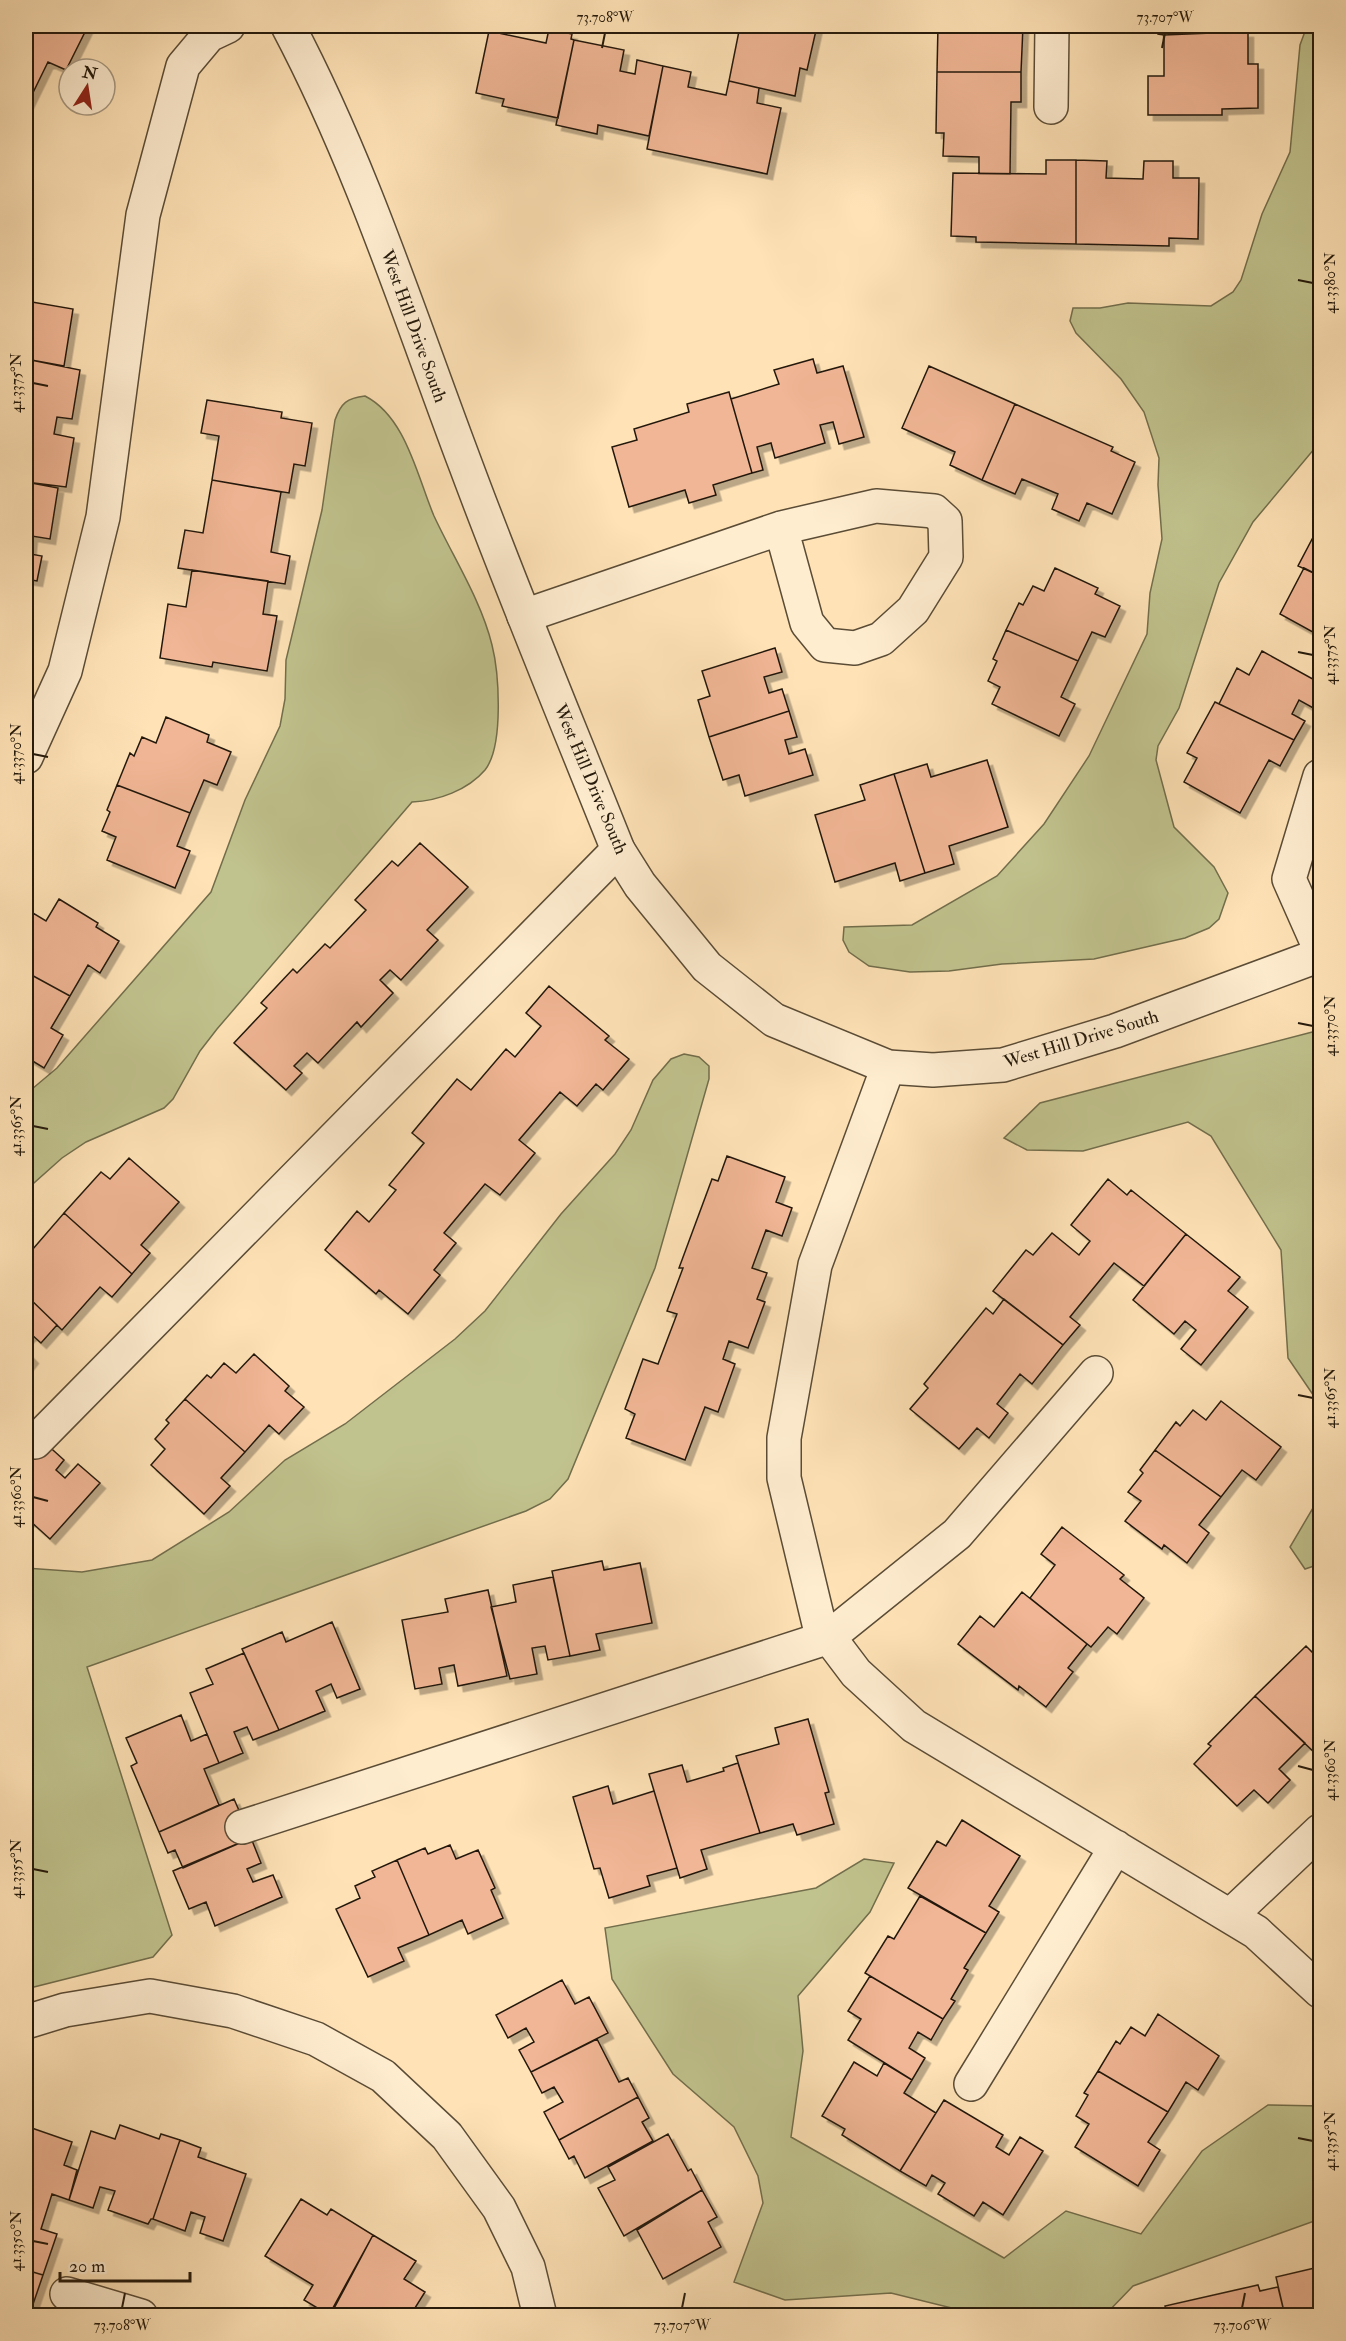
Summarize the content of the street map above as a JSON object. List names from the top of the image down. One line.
{"streets":{"street":["West Hill Drive South"]},"scale_bar":"20 m","north":"top","coordinates":["73.708°W","73.707°W","41.3380°N","41.3375°N","41.3370°N","41.3365°N","41.3360°N","41.3355°N","41.3350°N","73.706°W"]}
